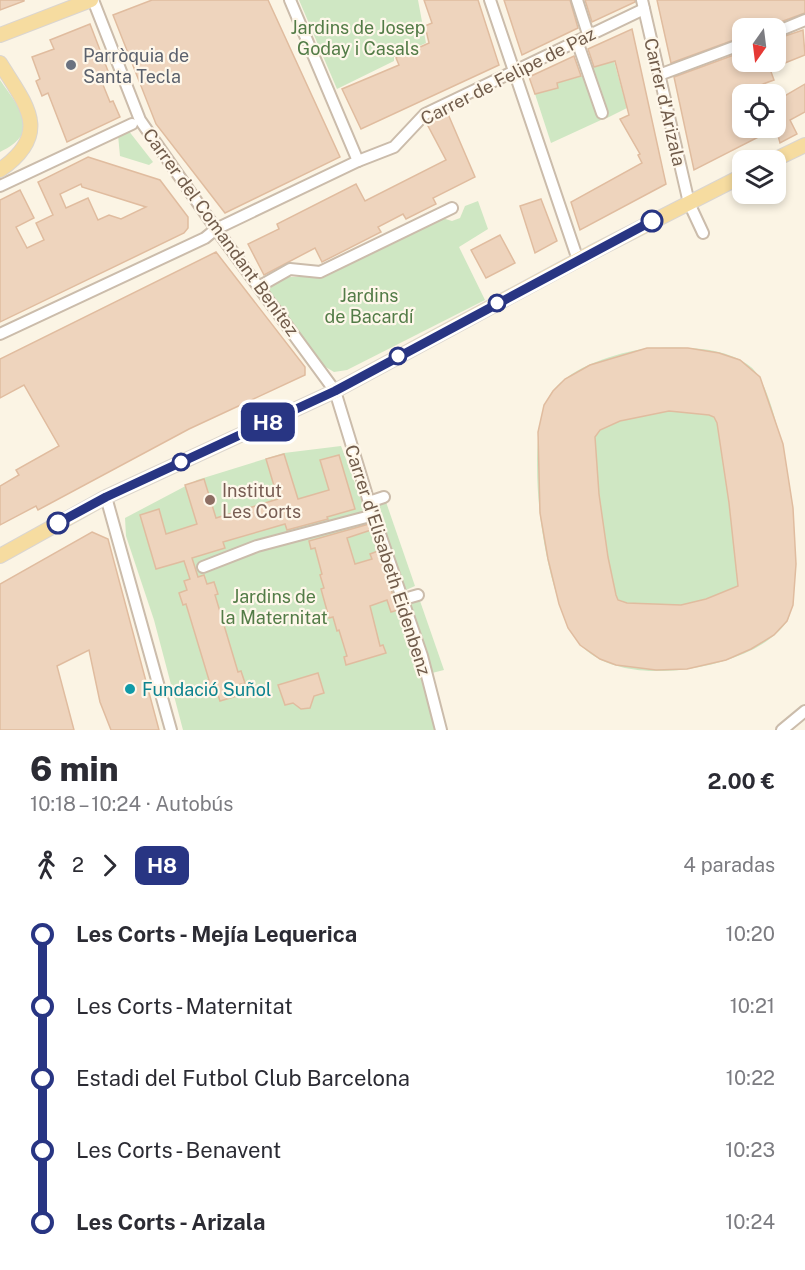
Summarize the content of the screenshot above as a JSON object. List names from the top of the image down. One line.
{"streets":{"street":["Carrer de Felipe de Paz","Carrer d'Arizala","Carrer del Comandant Benítez","Carrer d'Elisabeth Eidenbenz"]},"crossings":[["Carrer de Felipe de Paz","Carrer d'Arizala"],["Carrer de Felipe de Paz","Carrer del Comandant Benítez"],["Carrer del Comandant Benítez","Carrer d'Elisabeth Eidenbenz"]],"parks":["Jardins de Josep Goday i Casals","Jardins de Bacardí","Jardins de la Maternitat"],"places":["Parròquia de Santa Tecla","Institut Les Corts","Fundació Suñol"],"lines":["bus line H8"],"north":"bottom","page":{"on_map":"H8","heading":["6 min","10:18 – 10:24 · Autobús","2.00 €"],"legs":["2","H8","4 paradas"],"list":[{"name":"Les Corts - Mejía Lequerica","value":"10:20"},{"name":"Les Corts - Maternitat","value":"10:21"},{"name":"Estadi del Futbol Club Barcelona","value":"10:22"},{"name":"Les Corts - Benavent","value":"10:23"},{"name":"Les Corts - Arizala","value":"10:24"}]}}
